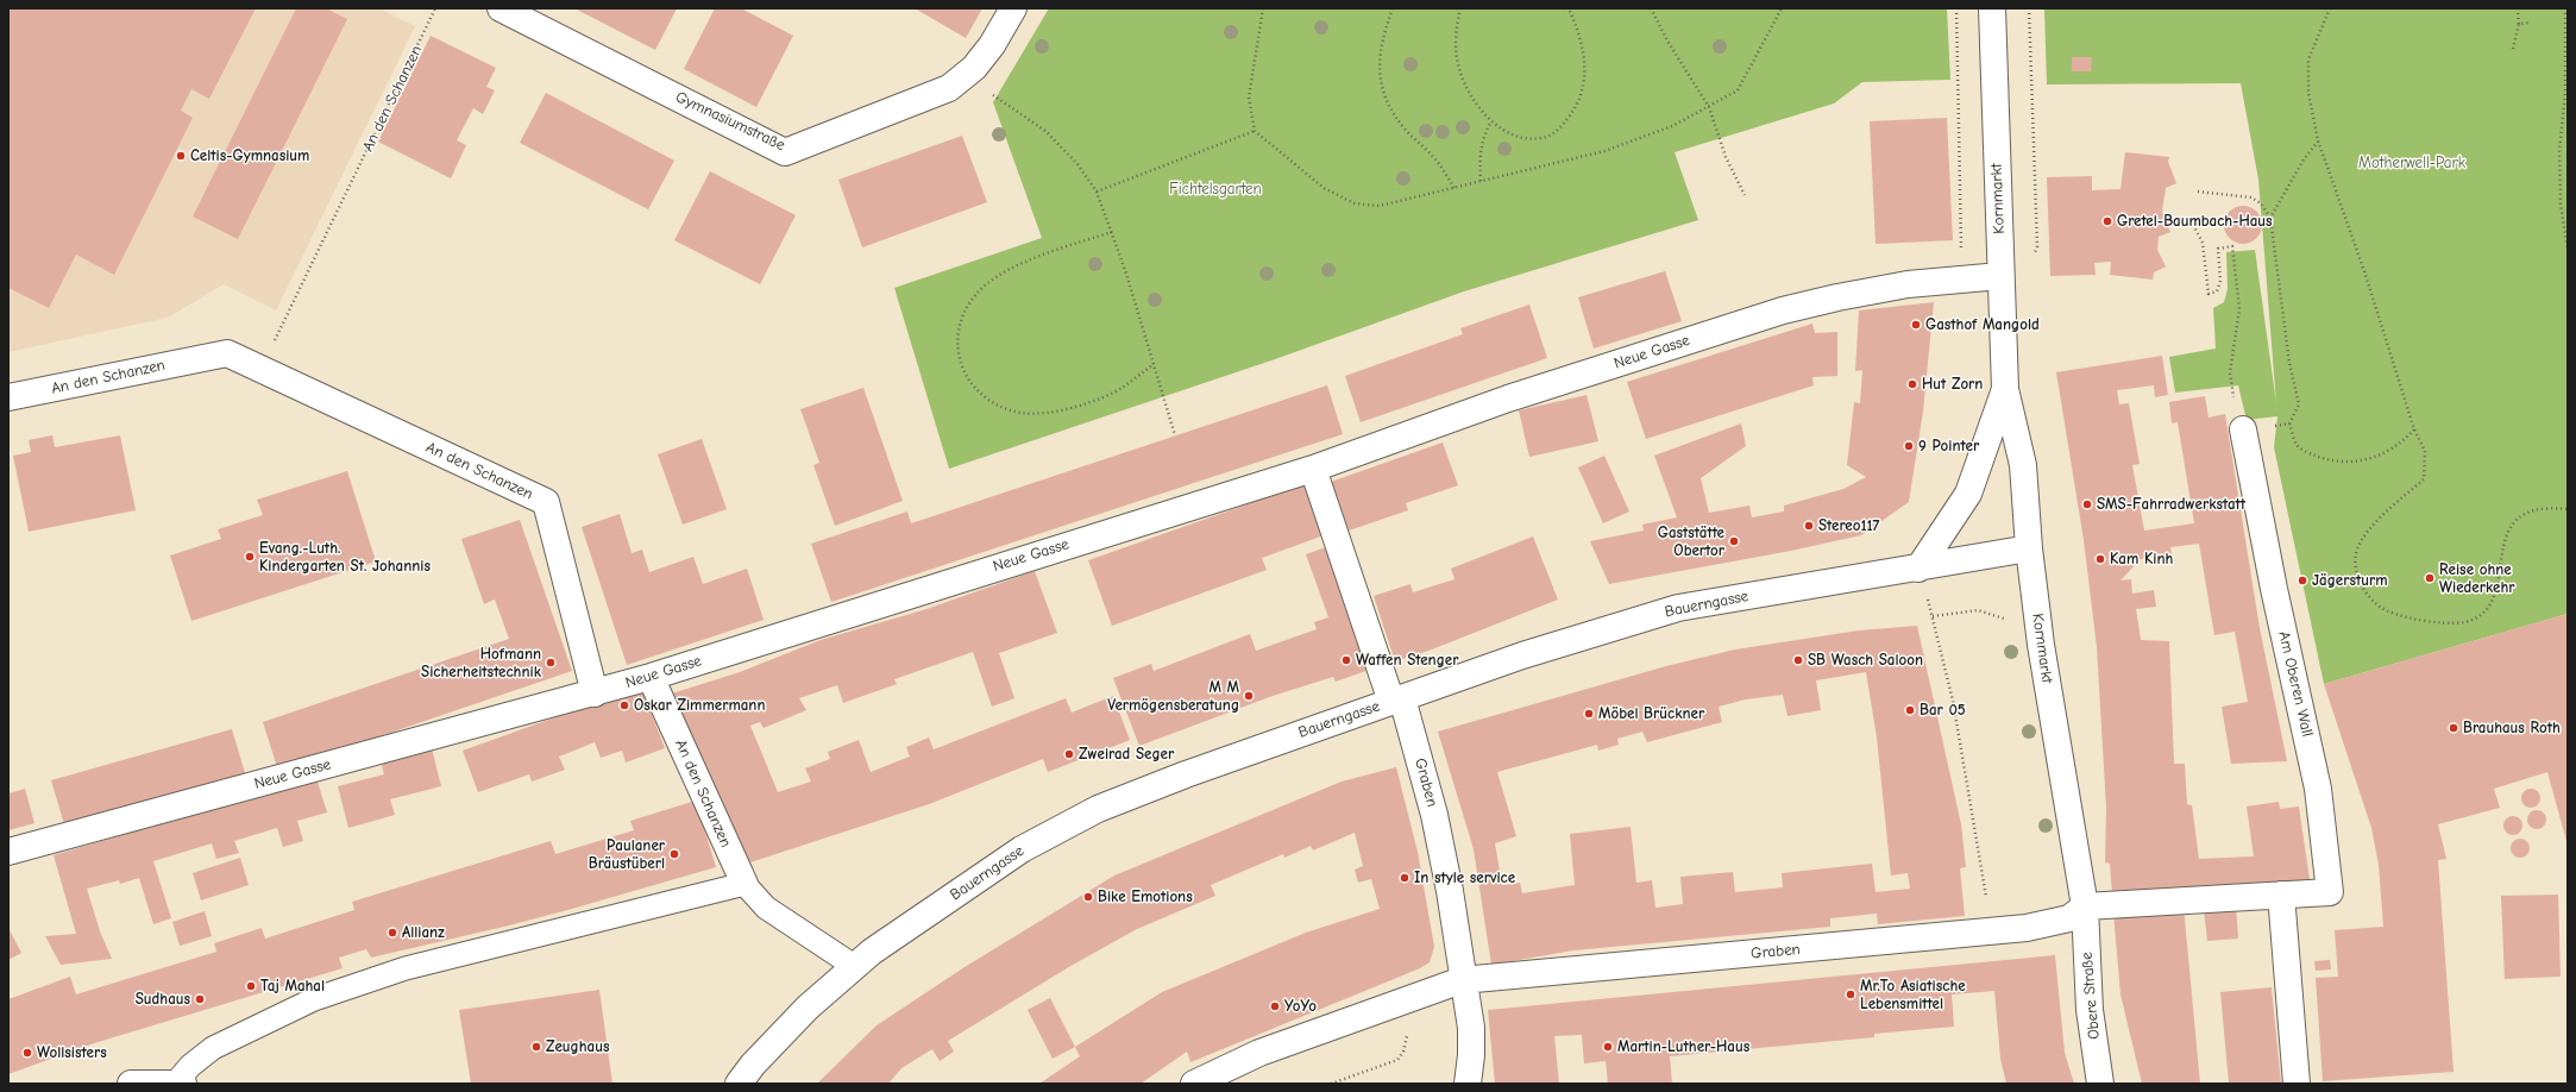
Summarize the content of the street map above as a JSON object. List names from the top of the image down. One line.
{"streets":{"street":["An den Schanzen","Gymnasiumstraße","Kornmarkt","Neue Gasse","Bauerngasse","Am Oberen Wall","Graben","Obere Straße"]},"crossings":[["An den Schanzen","Neue Gasse"],["Kornmarkt","Neue Gasse"],["Kornmarkt","Bauerngasse"],["Kornmarkt","Am Oberen Wall"],["Kornmarkt","Graben"],["Kornmarkt","Obere Straße"],["Bauerngasse","Graben"],["Am Oberen Wall","Graben"],["Am Oberen Wall","Obere Straße"],["Graben","Obere Straße"]],"parks":["Motherwell-Park","Fichtelsgarten"],"places":["Celtis-Gymnasium","Gretel-Baumbach-Haus","Gasthof Mangold","Hut Zorn","9 Pointer","SMS-Fahrradwerkstatt","Stereo117","Gaststätte Obertor","Evang.-Luth. Kindergarten St. Johannis","Kam Kinh","Reise ohne Wiederkehr","Jägersturm","Waffen Stenger","SB Wasch Saloon","Hofmann Sicherheitstechnik","M M Vermögensberatung","Oskar Zimmermann","Bar 05","Möbel Brückner","Brauhaus Roth","Zweirad Seger","Paulaner Bräustüberl","In style service","Bike Emotions","Allianz","Taj Mahal","Mr.To Asiatische Lebensmittel","Sudhaus","YoYo","Zeughaus","Martin-Luther-Haus","Wollsisters"]}
